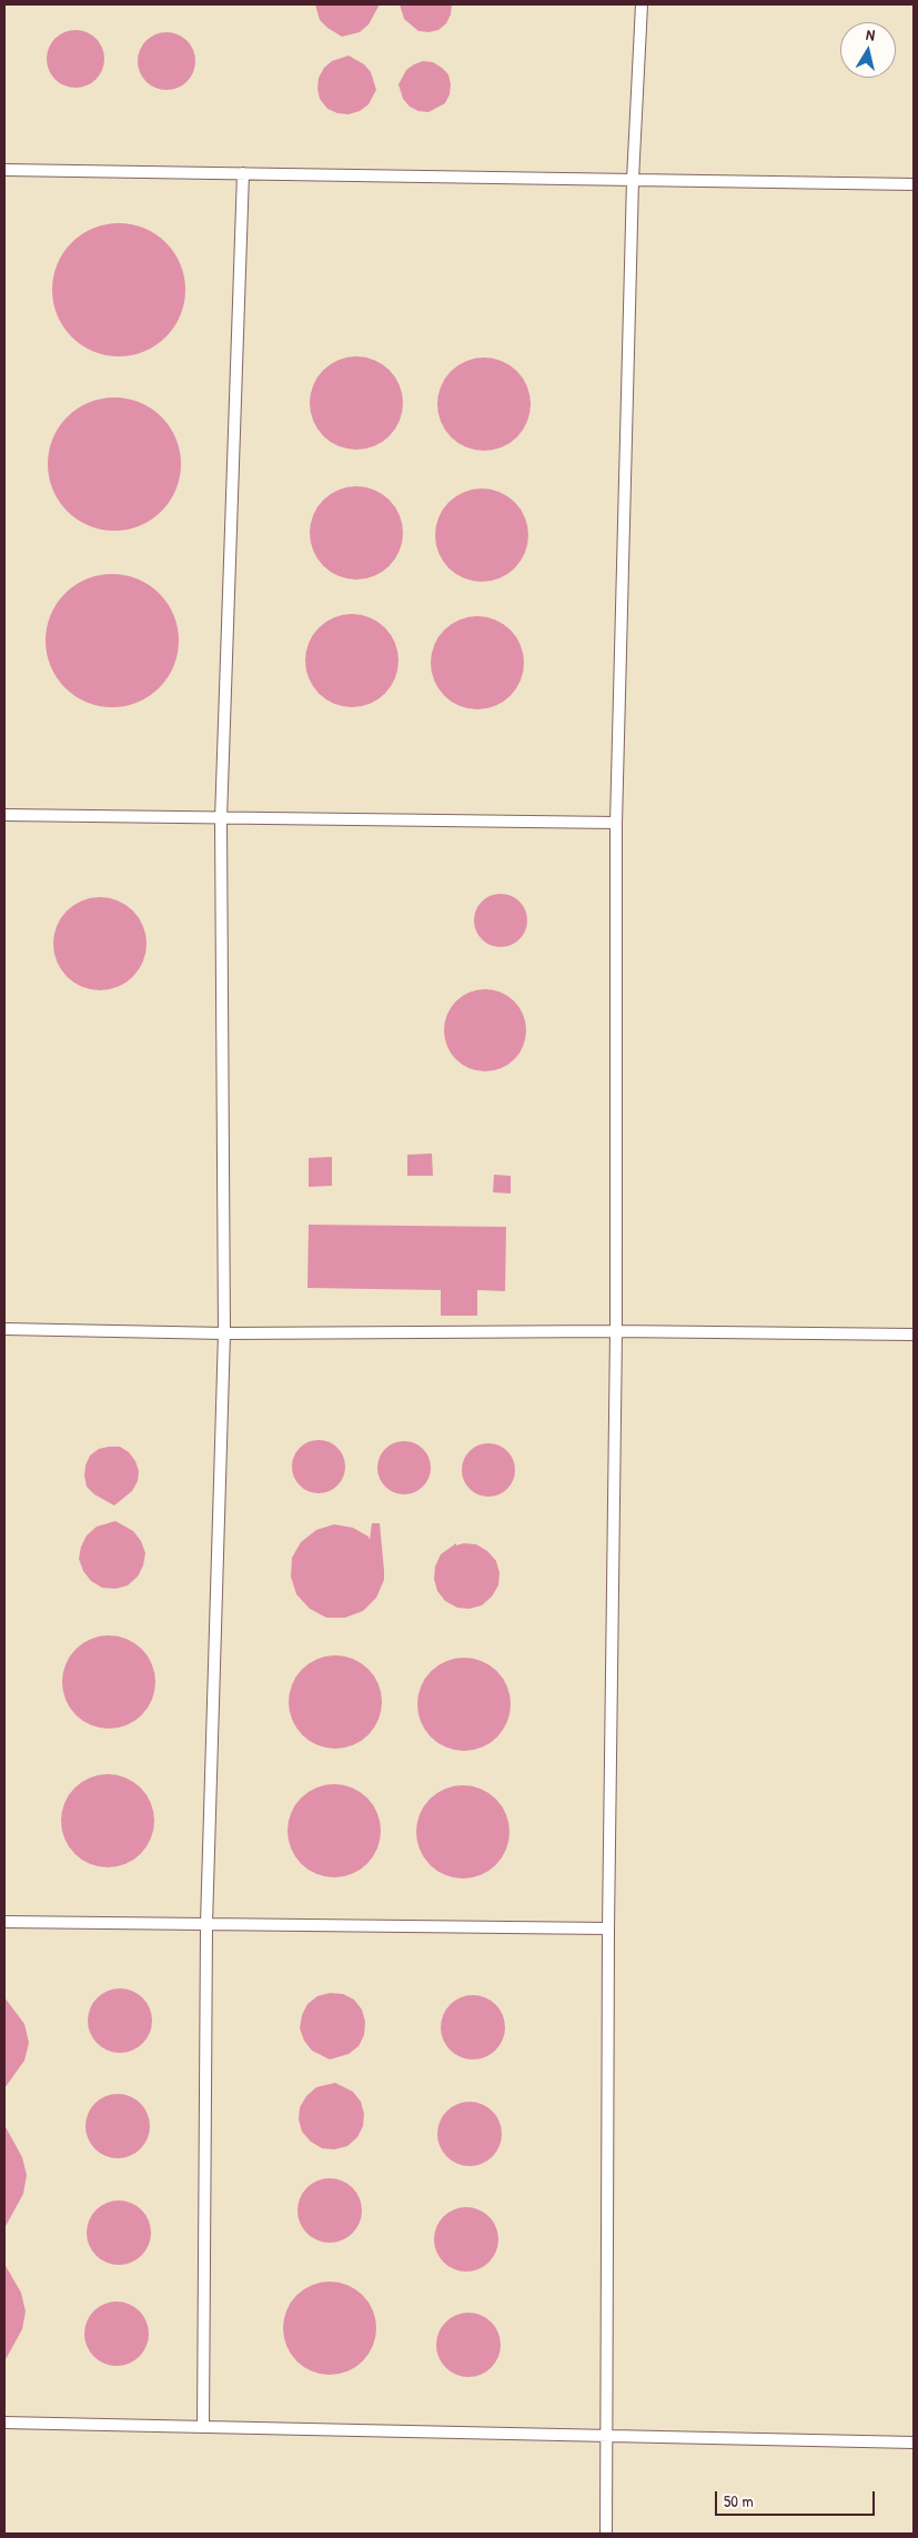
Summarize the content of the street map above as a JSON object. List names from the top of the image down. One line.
{"scale_bar":"50 m","north":"top"}
